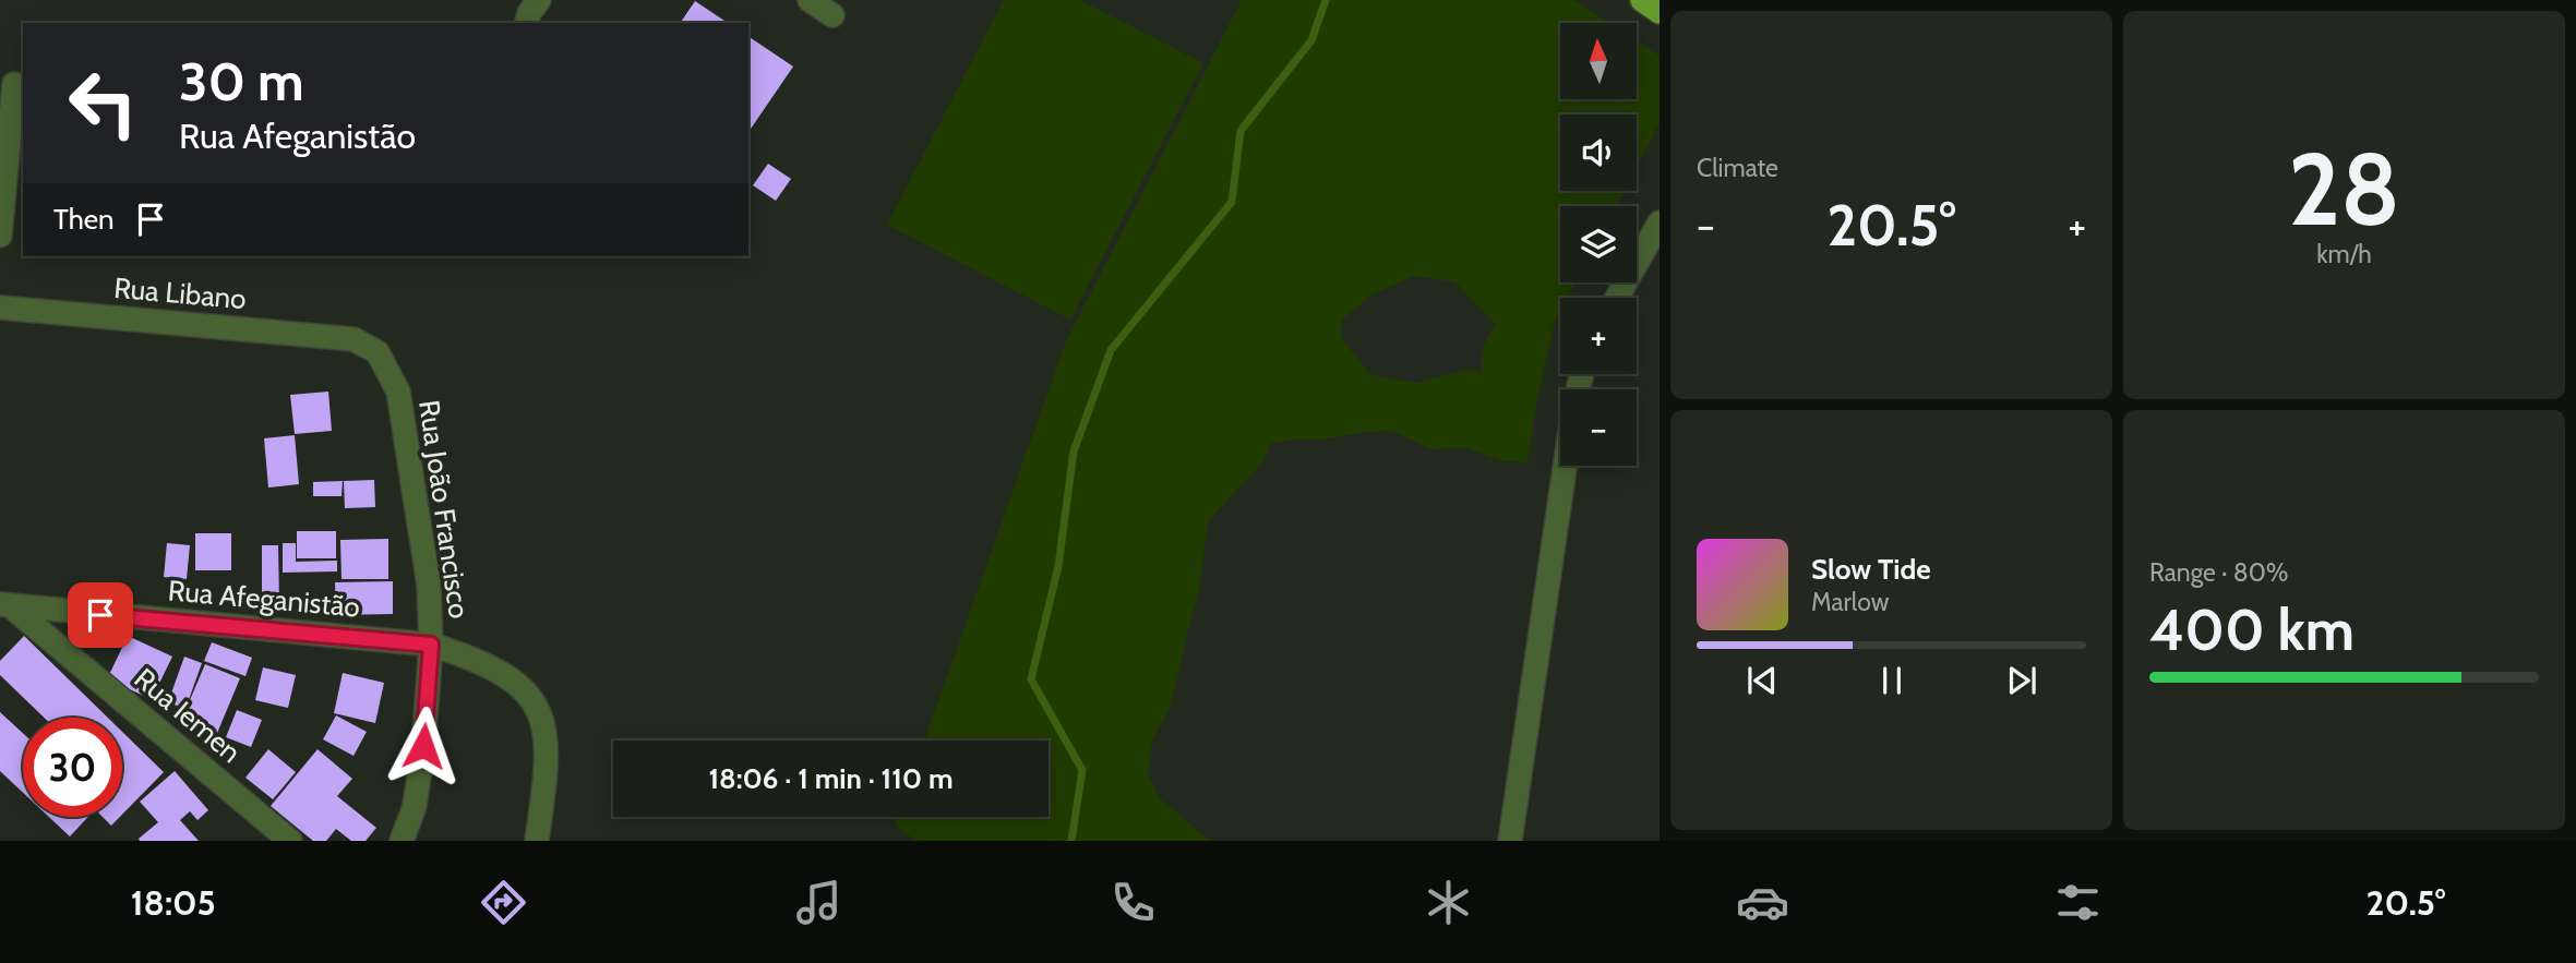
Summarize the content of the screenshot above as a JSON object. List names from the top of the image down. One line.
{"streets":{"street":["Rua Libano","Rua João Francisco","Rua Afeganistão","Rua Iemen"]},"crossings":[["Rua Libano","Rua João Francisco"],["Rua João Francisco","Rua Afeganistão"],["Rua Afeganistão","Rua Iemen"]],"north":"top","page":{"tile":["Climate",["28","km/h"],["Range · 80%","400 km"]],"map_buttons":["+","−"],"turn":["30 m","Rua Afeganistão"],"then":"Then","heat":["−","20.5°","+"],"song":["Slow Tide","Marlow"],"limit":"30","trip":"18:06 · 1 min · 110 m","tabs":["18:05","20.5°"]}}
